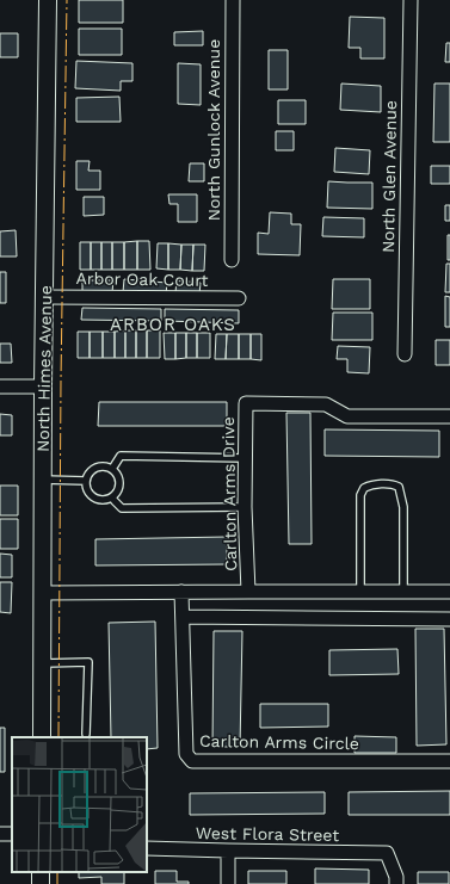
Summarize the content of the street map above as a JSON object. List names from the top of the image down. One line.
{"streets":{"street":["North Gunlock Avenue","North Glen Avenue","Arbor Oak Court","North Himes Avenue","Carlton Arms Drive","Carlton Arms Circle","West Flora Street"]},"crossings":[["Arbor Oak Court","North Himes Avenue"],["North Himes Avenue","Carlton Arms Drive"],["Carlton Arms Drive","Carlton Arms Circle"]],"districts":["ARBOR OAKS"]}
